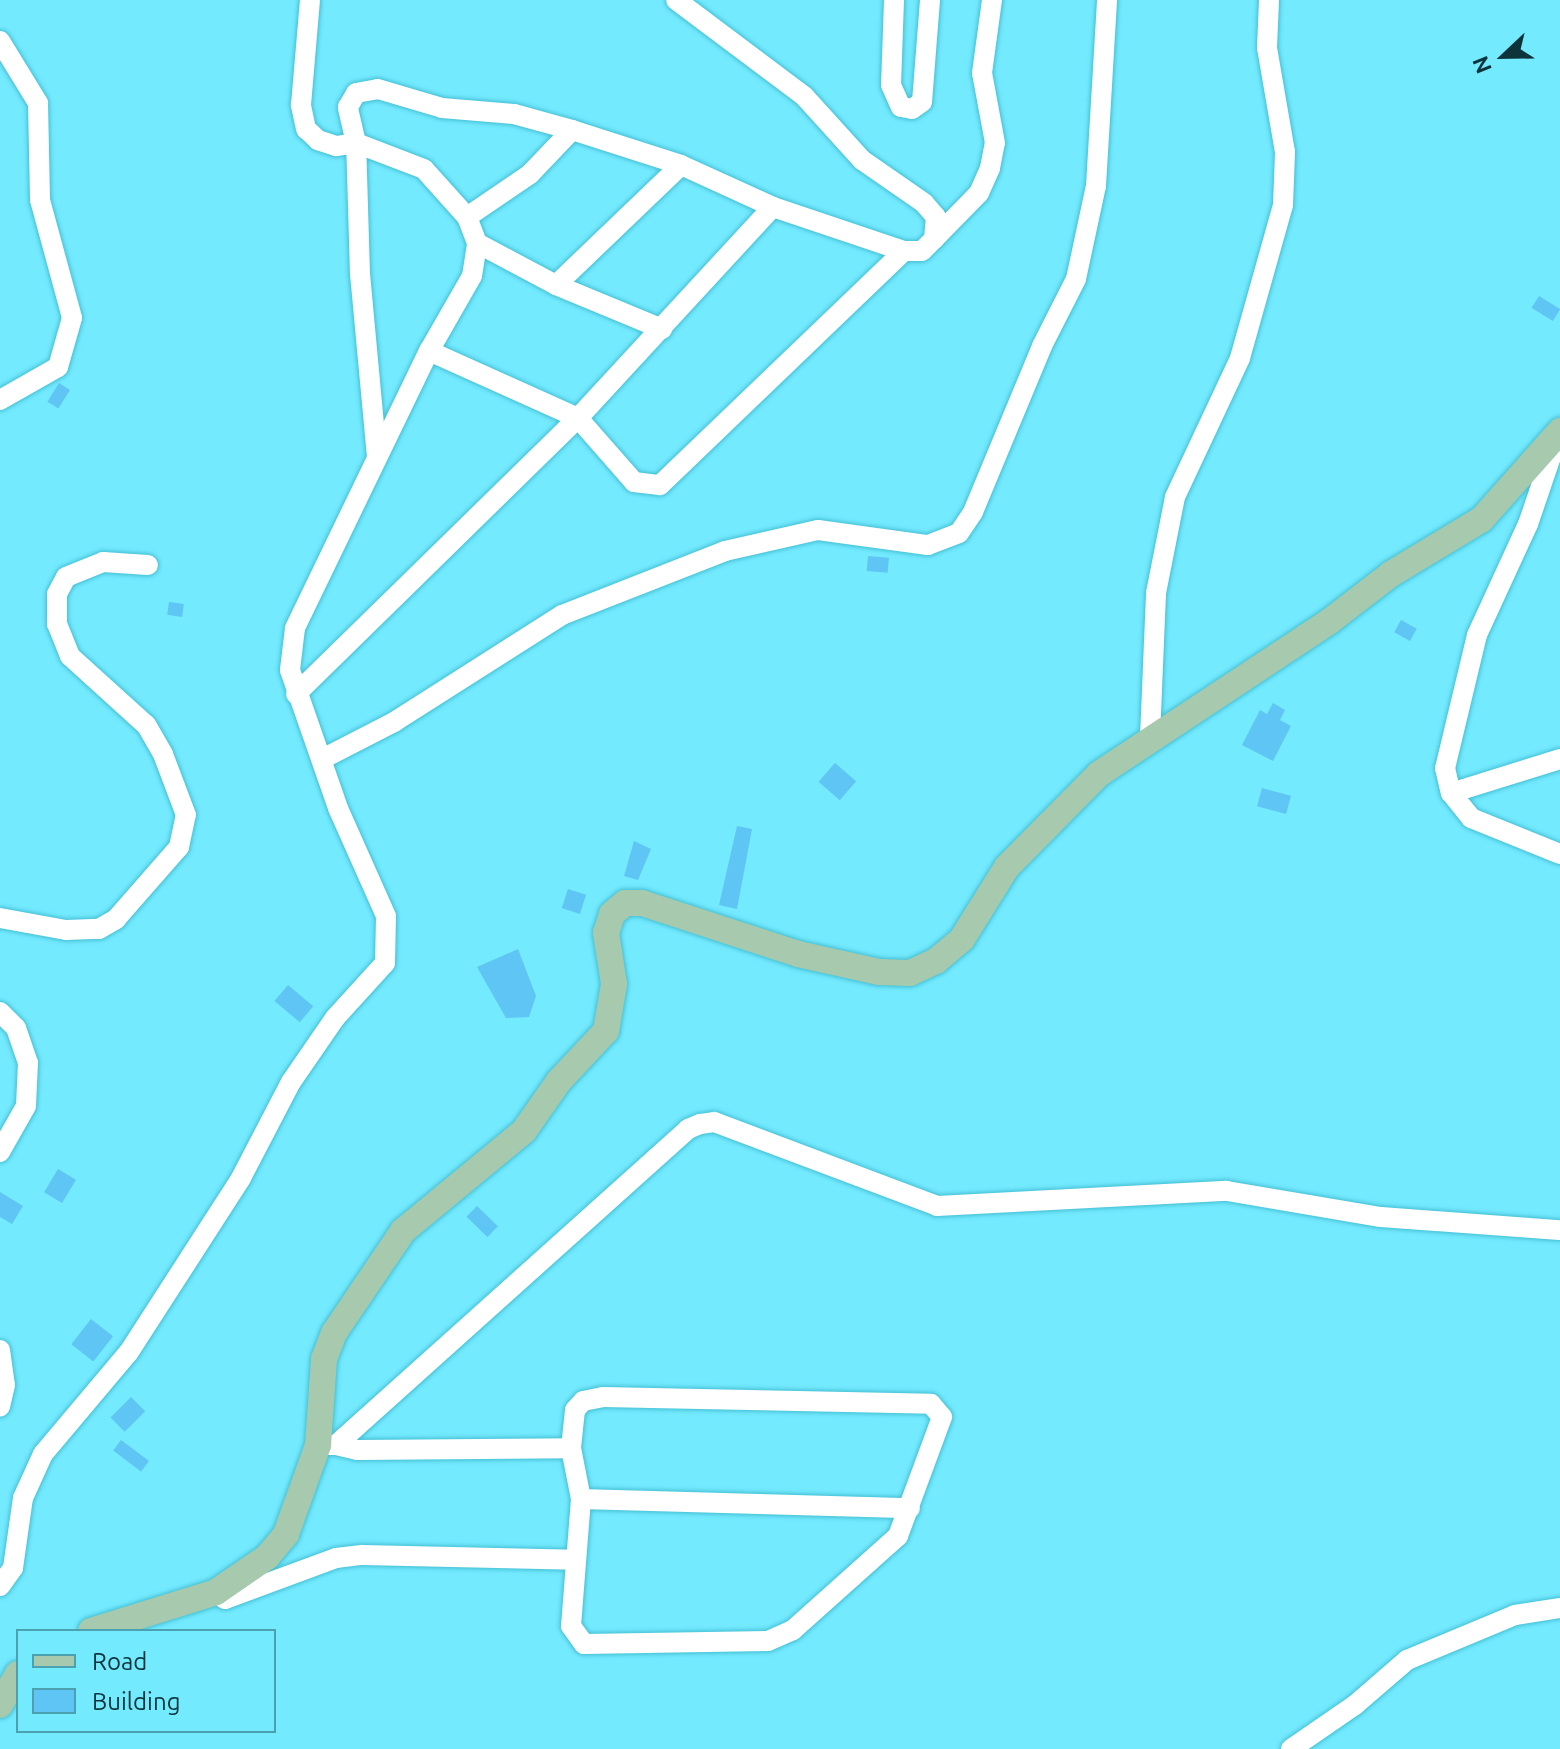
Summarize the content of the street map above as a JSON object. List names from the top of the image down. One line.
{"legend":["Road","Building"],"north":"left"}
